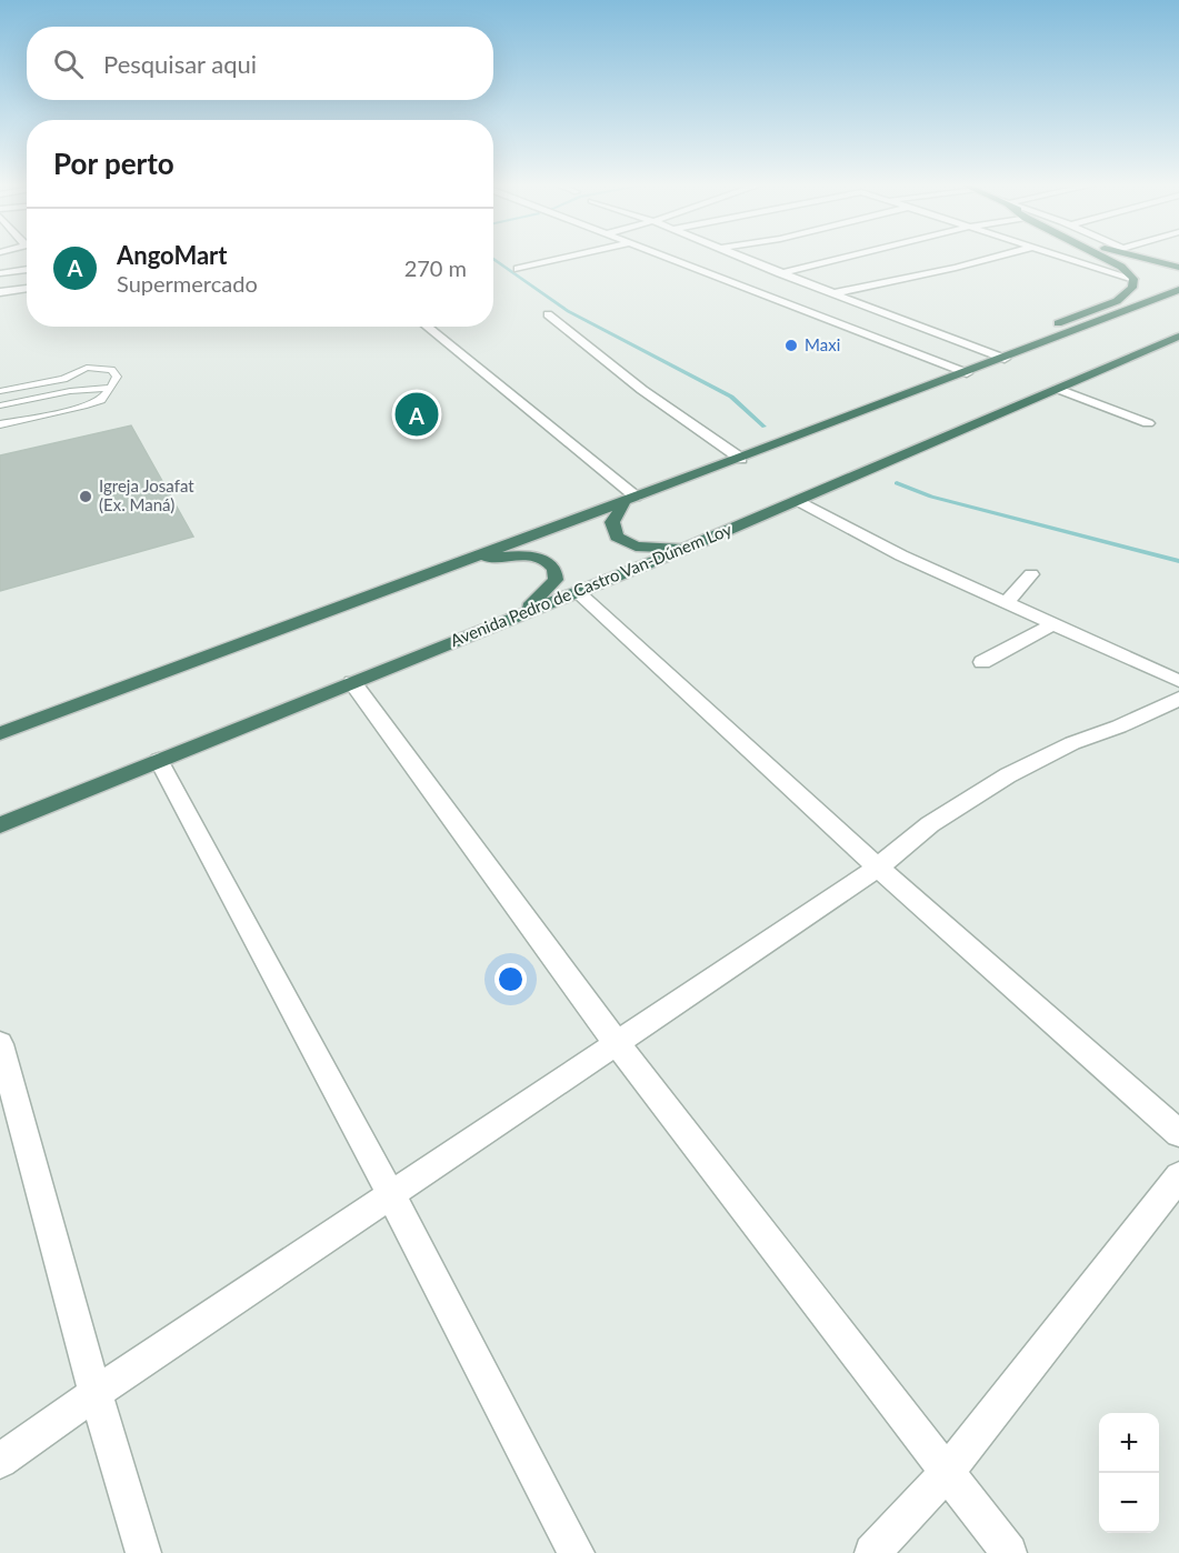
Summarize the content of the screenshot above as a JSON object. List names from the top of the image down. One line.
{"streets":{"highway":["Avenida Pedro de Castro Van-Dúnem Loy"]},"places":["Maxi","Igreja Josafat (Ex. Maná)"],"page":{"search":"Pesquisar aqui","heading":"Por perto","list":[{"mark":"A","name":"AngoMart","note":"Supermercado","value":"270 m"}],"pins":"A","map_buttons":["+","−"]}}
